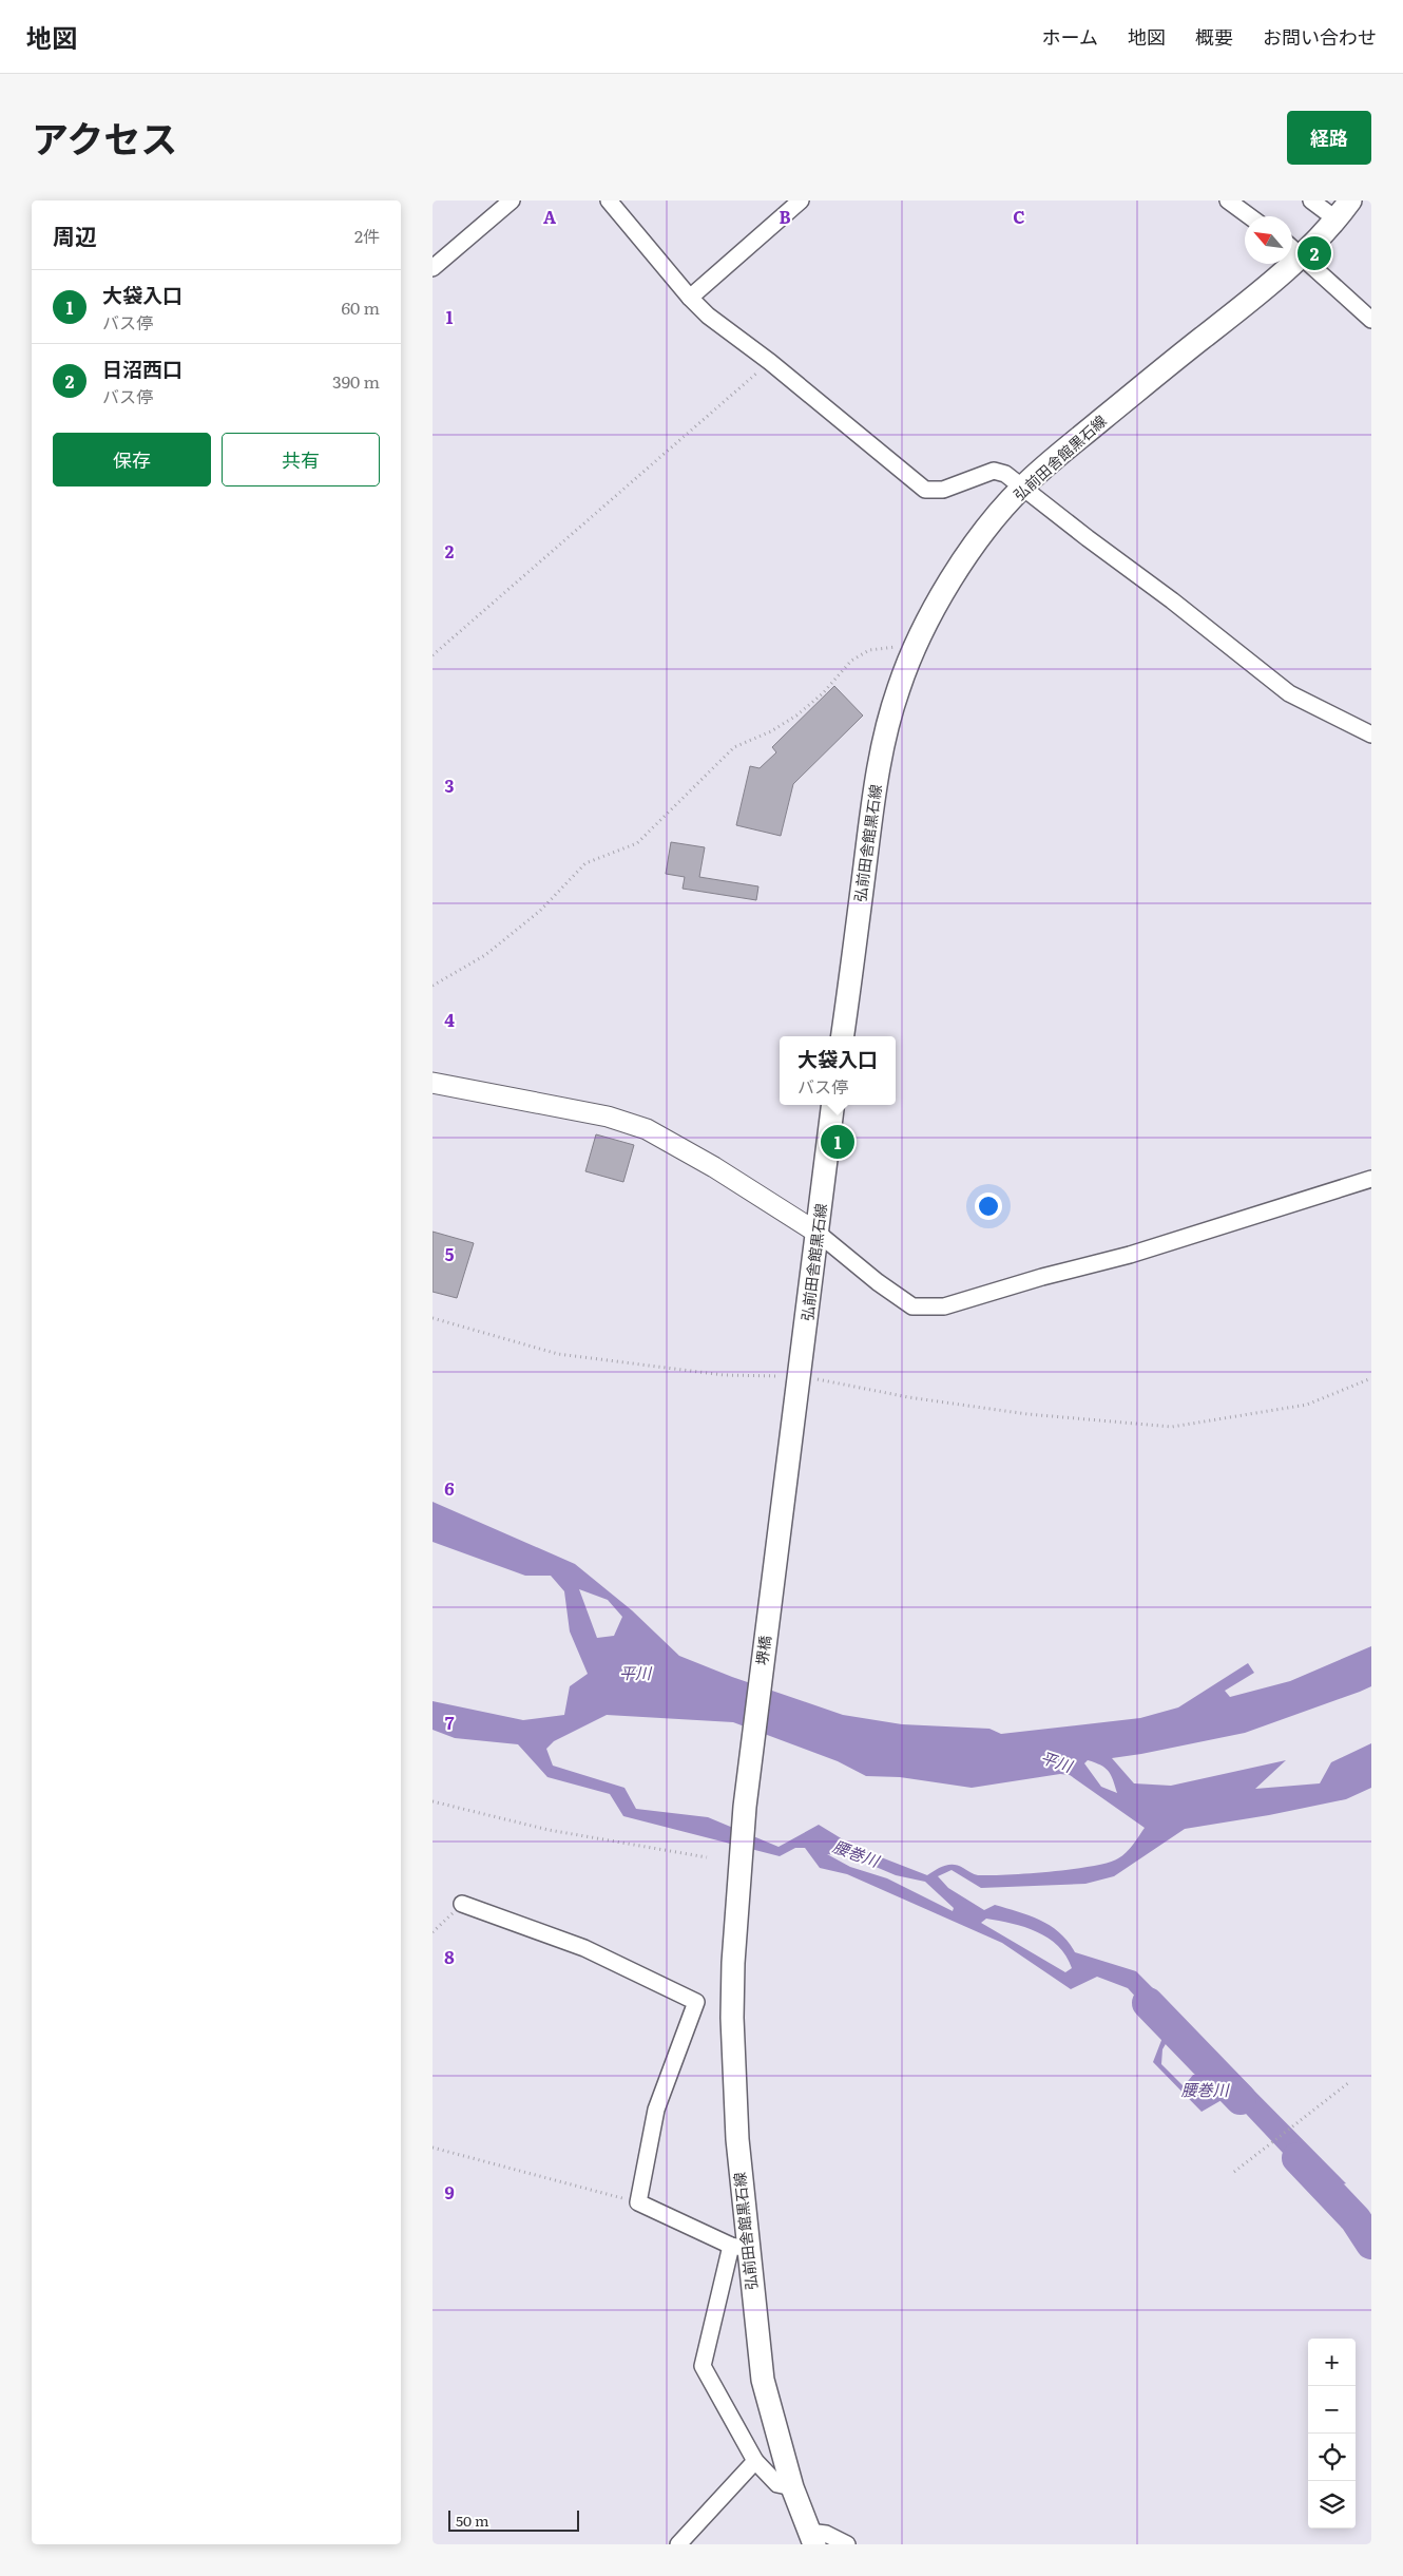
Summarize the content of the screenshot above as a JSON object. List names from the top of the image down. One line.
{"streets":{"main road":["弘前田舎館黒石線","堺橋"]},"crossings":[["弘前田舎館黒石線","堺橋"]],"water":["平川","腰巻川"],"scale_bar":"50 m","north":"top left","page":{"header":"地図","nav":["ホーム","地図","概要","お問い合わせ"],"title":"アクセス","buttons":["経路",["保存","共有"]],"heading":["周辺","2件"],"pins":["2","1"],"list":[{"mark":"1","name":"大袋入口","note":"バス停","value":"60 m"},{"mark":"2","name":"日沼西口","note":"バス停","value":"390 m"}],"popup":["大袋入口","バス停"],"map_buttons":["+","−"],"scale":"50 m"},"grid":{"columns":["A","B","C"],"rows":["1","2","3","4","5","6","7","8","9"]}}
